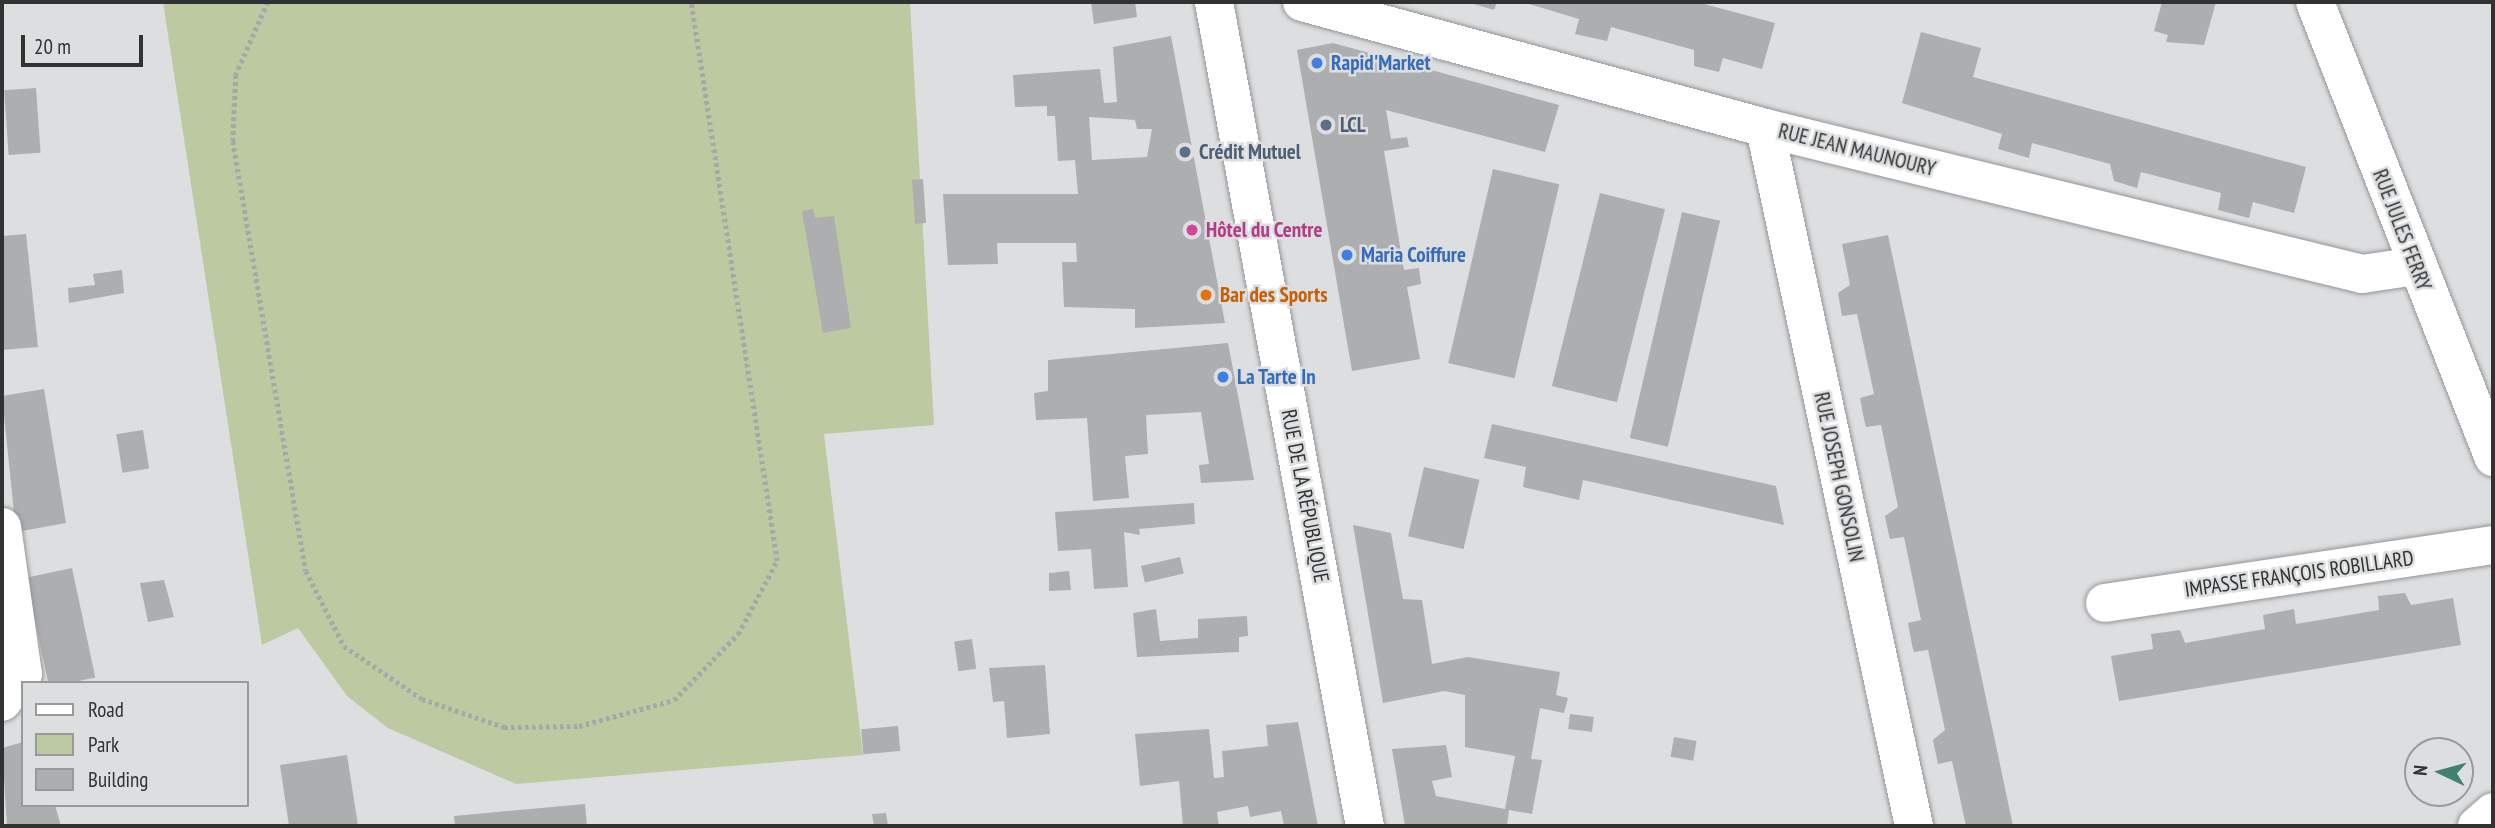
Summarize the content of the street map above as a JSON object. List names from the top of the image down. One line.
{"streets":{"street":["RUE JEAN MAUNOURY","RUE JULES FERRY","RUE JOSEPH GONSOLIN","RUE DE LA RÉPUBLIQUE","IMPASSE FRANÇOIS ROBILLARD"]},"crossings":[["RUE JEAN MAUNOURY","RUE JULES FERRY"],["RUE JEAN MAUNOURY","RUE JOSEPH GONSOLIN"]],"places":["Rapid'Market","LCL","Crédit Mutuel","Hôtel du Centre","Maria Coiffure","Bar des Sports","La Tarte In"],"legend":["Road","Park","Building"],"scale_bar":"20 m","north":"left"}
